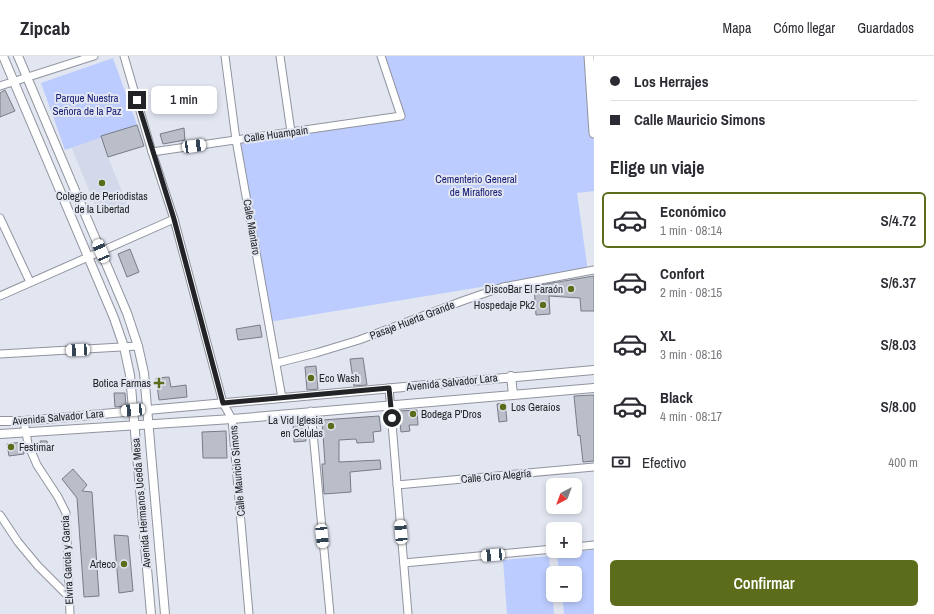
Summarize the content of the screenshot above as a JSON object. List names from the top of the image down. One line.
{"streets":{"street":["Calle Huampain","Calle Mantaro","Pasaje Huerta Grande","Avenida Salvador Lara","Calle Mauricio Simons","Calle Ciro Alegría","Avenida Hermanos Uceda Mesa","Elvira García y García"]},"crossings":[["Calle Huampain","Calle Mantaro"],["Calle Huampain","Calle Mauricio Simons"],["Calle Mantaro","Pasaje Huerta Grande"],["Calle Mantaro","Avenida Salvador Lara"],["Avenida Salvador Lara","Calle Mauricio Simons"],["Avenida Salvador Lara","Avenida Hermanos Uceda Mesa"],["Avenida Salvador Lara","Elvira García y García"]],"parks":["Parque Nuestra Señora de la Paz","Cementerio General de Miraflores"],"places":{"other":["Colegio de Periodistas de la Libertad","DiscoBar El Faraón","Hospedaje Pk2","Eco Wash","Los Geraios","Bodega P'Dros","La Vid Iglesia en Celulas","Festimar","Arteco"],"health":["Botica Farmas"]},"north":"bottom left","page":{"header":"Zipcab","nav":["Mapa","Cómo llegar","Guardados"],"banner":["Los Herrajes","Calle Mauricio Simons"],"bubble":"1 min","heading":"Elige un viaje","list":[{"name":"Económico","note":"1 min · 08:14","value":"S/4.72"},{"name":"Confort","note":"2 min · 08:15","value":"S/6.37"},{"name":"XL","note":"3 min · 08:16","value":"S/8.03"},{"name":"Black","note":"4 min · 08:17","value":"S/8.00"}],"pay":["Efectivo","400 m"],"map_buttons":["+","−"],"buttons":"Confirmar"}}
